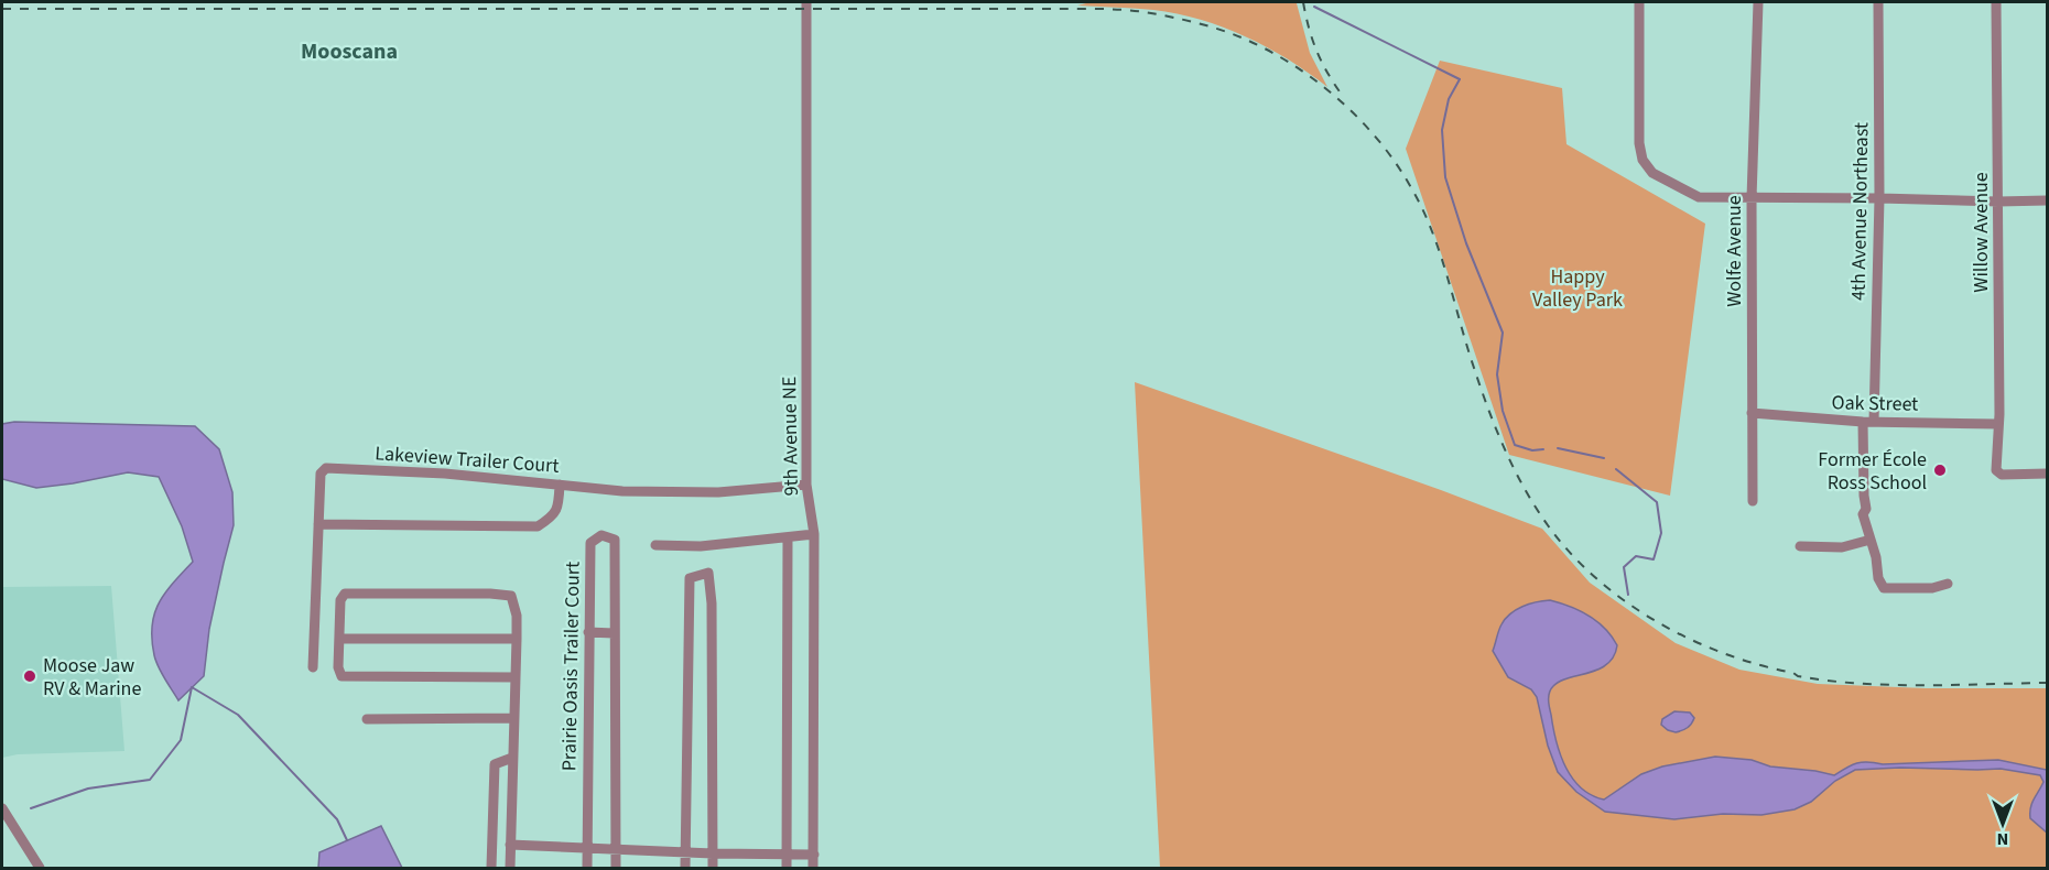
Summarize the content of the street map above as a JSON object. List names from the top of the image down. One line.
{"streets":{"street":["4th Avenue Northeast","Willow Avenue","Wolfe Avenue","Oak Street","9th Avenue NE","Lakeview Trailer Court","Prairie Oasis Trailer Court"]},"crossings":[["4th Avenue Northeast","Oak Street"],["Willow Avenue","Oak Street"],["Wolfe Avenue","Oak Street"],["9th Avenue NE","Lakeview Trailer Court"]],"districts":["Mooscana"],"parks":["Happy Valley Park"],"places":["Former École Ross School","Moose Jaw RV & Marine"],"north":"bottom"}
